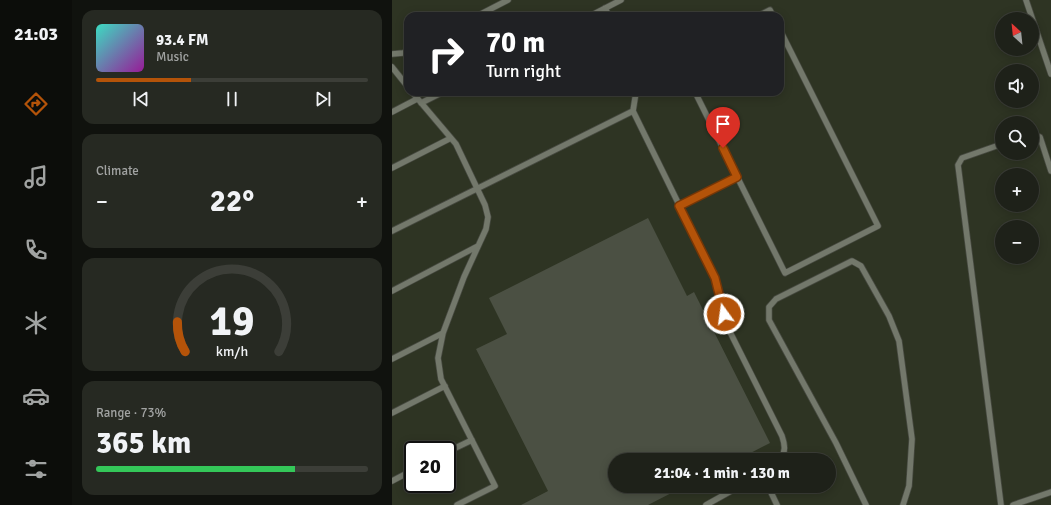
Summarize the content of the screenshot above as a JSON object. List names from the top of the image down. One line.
{"north":"top left","page":{"tabs":"21:03","map_buttons":["+","−"],"turn":["70 m","Turn right"],"song":["93.4 FM","Music"],"tile":["Climate",["Range · 73%","365 km"]],"heat":["−","22°","+"],"limit":"20","trip":"21:04 · 1 min · 130 m","gauge":["19","km/h"]}}
